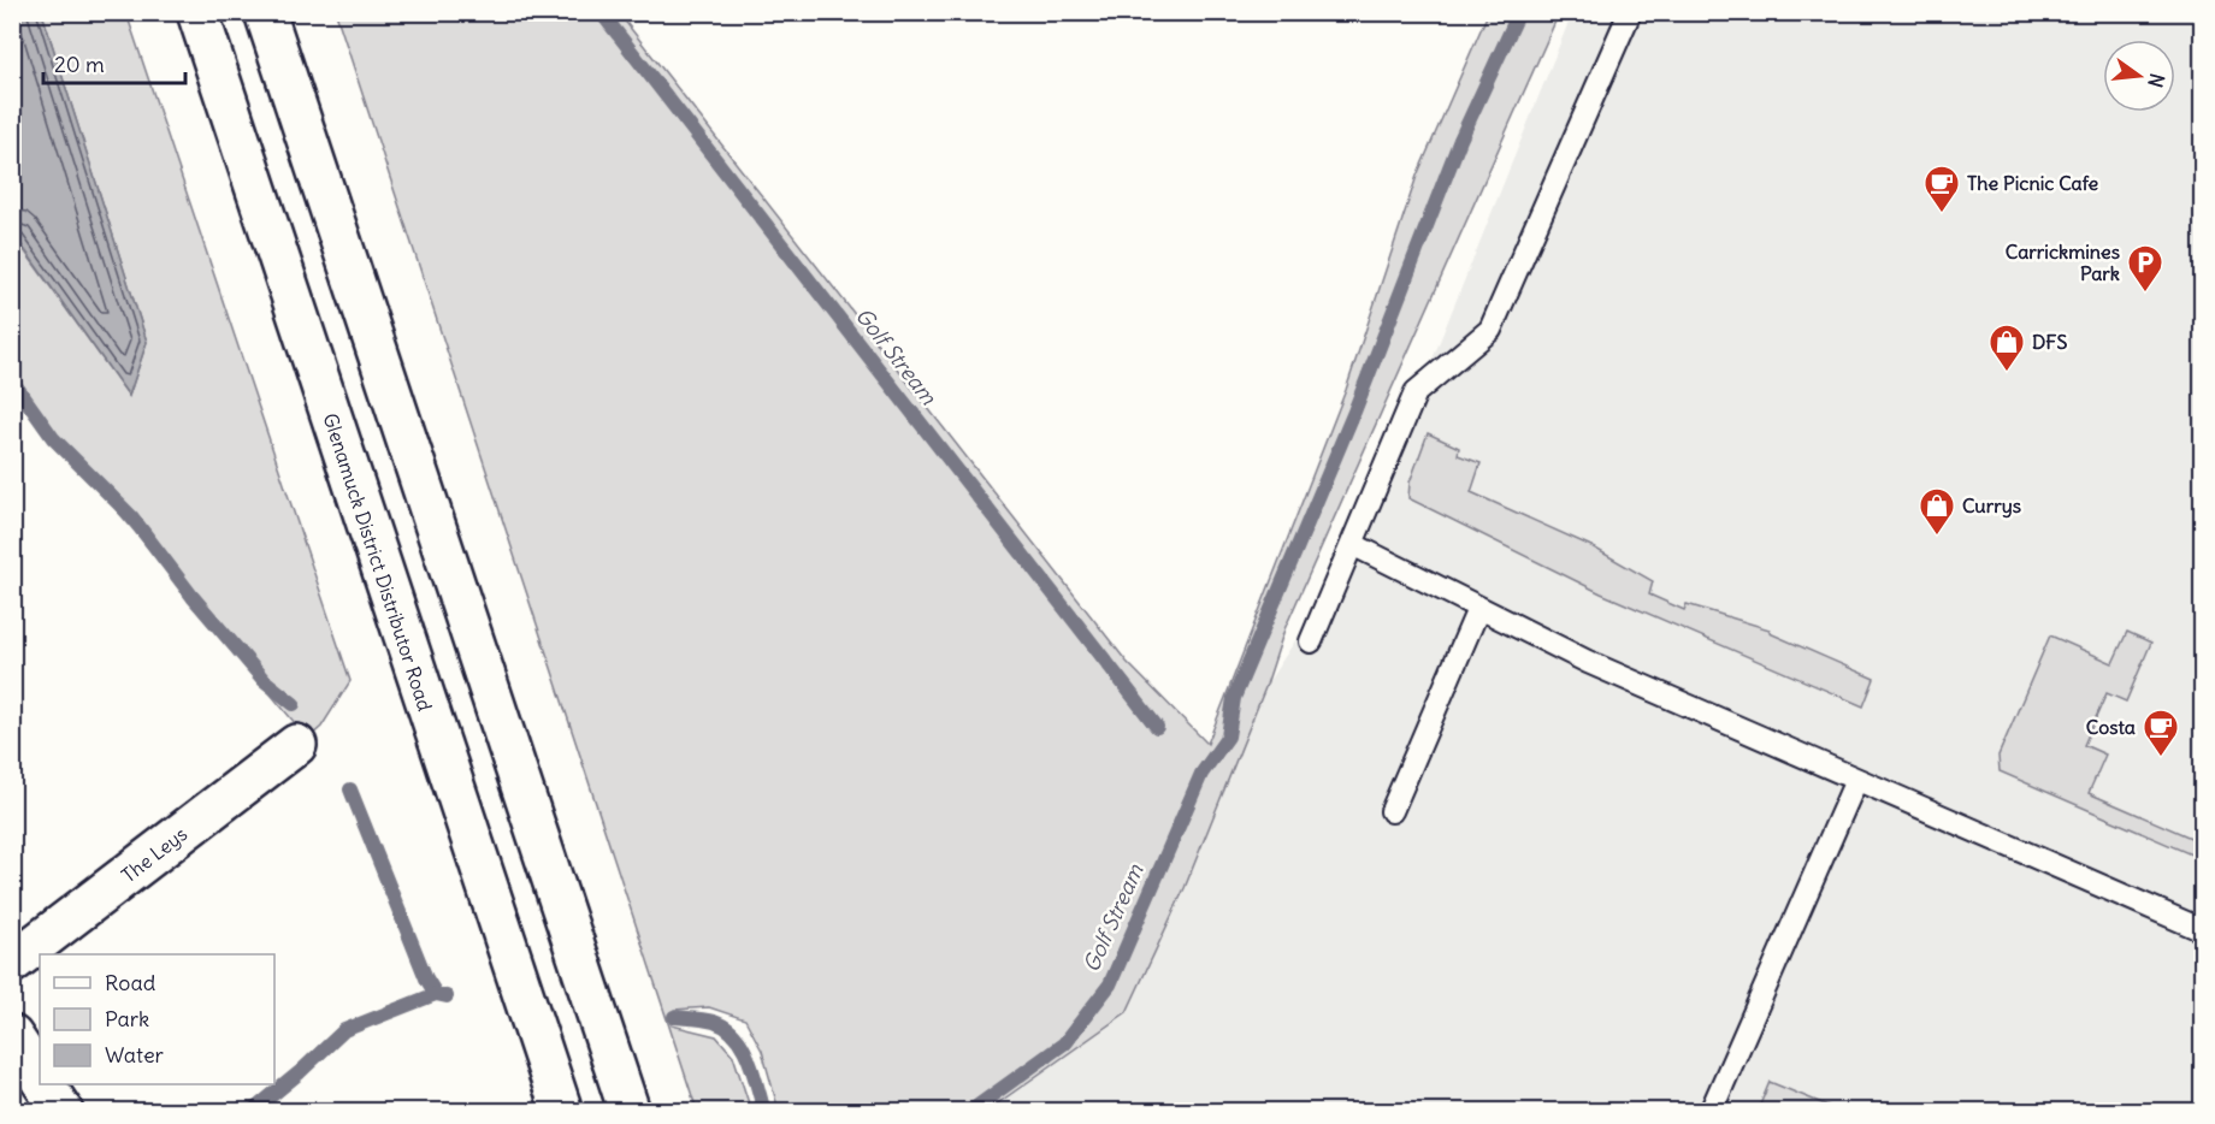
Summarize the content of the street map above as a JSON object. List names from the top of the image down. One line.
{"streets":{"main road":["Glenamuck District Distributor Road","The Leys"]},"water":["Golf Stream"],"places":{"cafe":["The Picnic Cafe","Costa"],"parking":["Carrickmines Park"],"shop":["DFS","Currys"]},"legend":["Road","Park","Water"],"scale_bar":"20 m","north":"right"}
